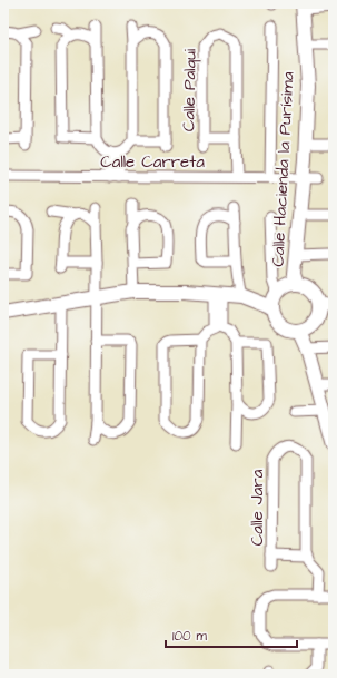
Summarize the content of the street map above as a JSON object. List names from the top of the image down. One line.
{"streets":{"street":["Calle Palqui","Calle Carreta","Calle Hacienda la Purísima","Calle Jara"]},"crossings":[["Calle Carreta","Calle Hacienda la Purísima"]],"scale_bar":"100 m"}
